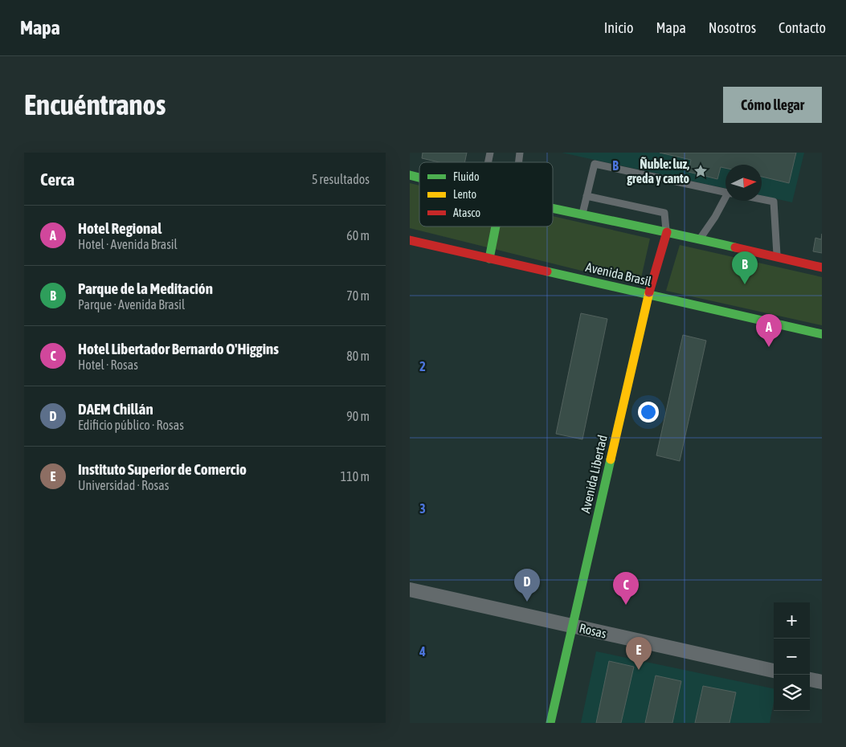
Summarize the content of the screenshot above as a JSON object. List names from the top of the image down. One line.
{"streets":{"main road":["Avenida Brasil","Avenida Libertad"],"street":["Rosas"]},"crossings":[["Avenida Brasil","Avenida Libertad"],["Avenida Libertad","Rosas"]],"places":{"place":["Ñuble: luz, greda y canto"]},"legend":["Fluido","Lento","Atasco"],"north":"right","page":{"header":"Mapa","nav":["Inicio","Mapa","Nosotros","Contacto"],"buttons":"Cómo llegar","title":"Encuéntranos","heading":["Cerca","5 resultados"],"list":[{"mark":"A","name":"Hotel Regional","note":"Hotel · Avenida Brasil","value":"60 m"},{"mark":"B","name":"Parque de la Meditación","note":"Parque · Avenida Brasil","value":"70 m"},{"mark":"C","name":"Hotel Libertador Bernardo O'Higgins","note":"Hotel · Rosas","value":"80 m"},{"mark":"D","name":"DAEM Chillán","note":"Edificio público · Rosas","value":"90 m"},{"mark":"E","name":"Instituto Superior de Comercio","note":"Universidad · Rosas","value":"110 m"}],"pins":["B","A","D","C","E"],"map_buttons":["+","−"]},"grid":{"columns":["B"],"rows":["2","3","4"]}}
